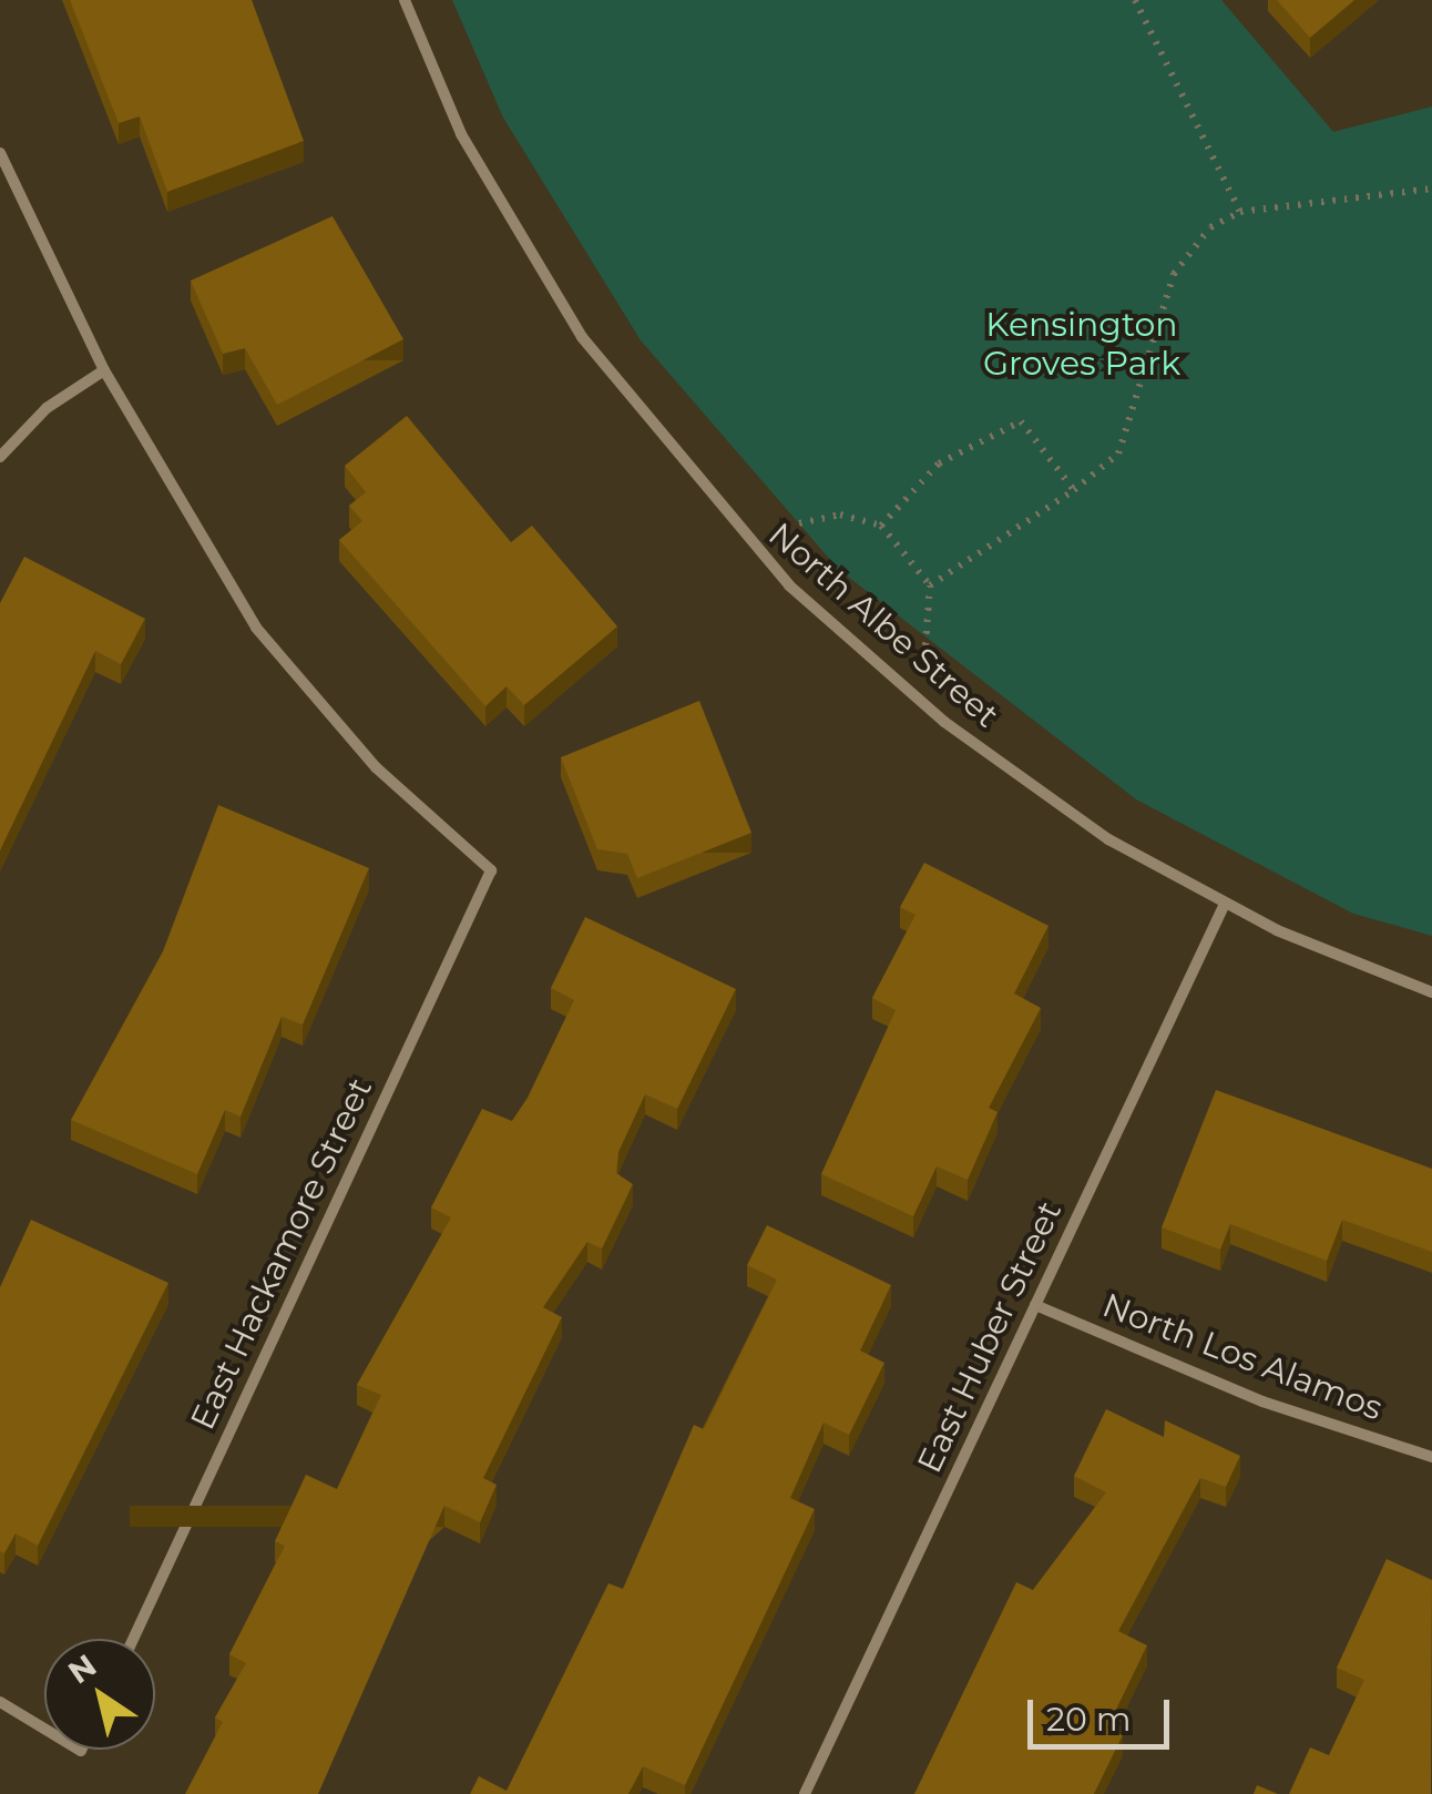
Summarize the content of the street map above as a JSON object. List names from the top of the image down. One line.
{"streets":{"street":["North Albe Street","East Hackamore Street","East Huber Street","North Los Alamos"]},"crossings":[["North Albe Street","East Huber Street"],["East Huber Street","North Los Alamos"]],"parks":["Kensington Groves Park"],"scale_bar":"20 m","north":"top left"}
